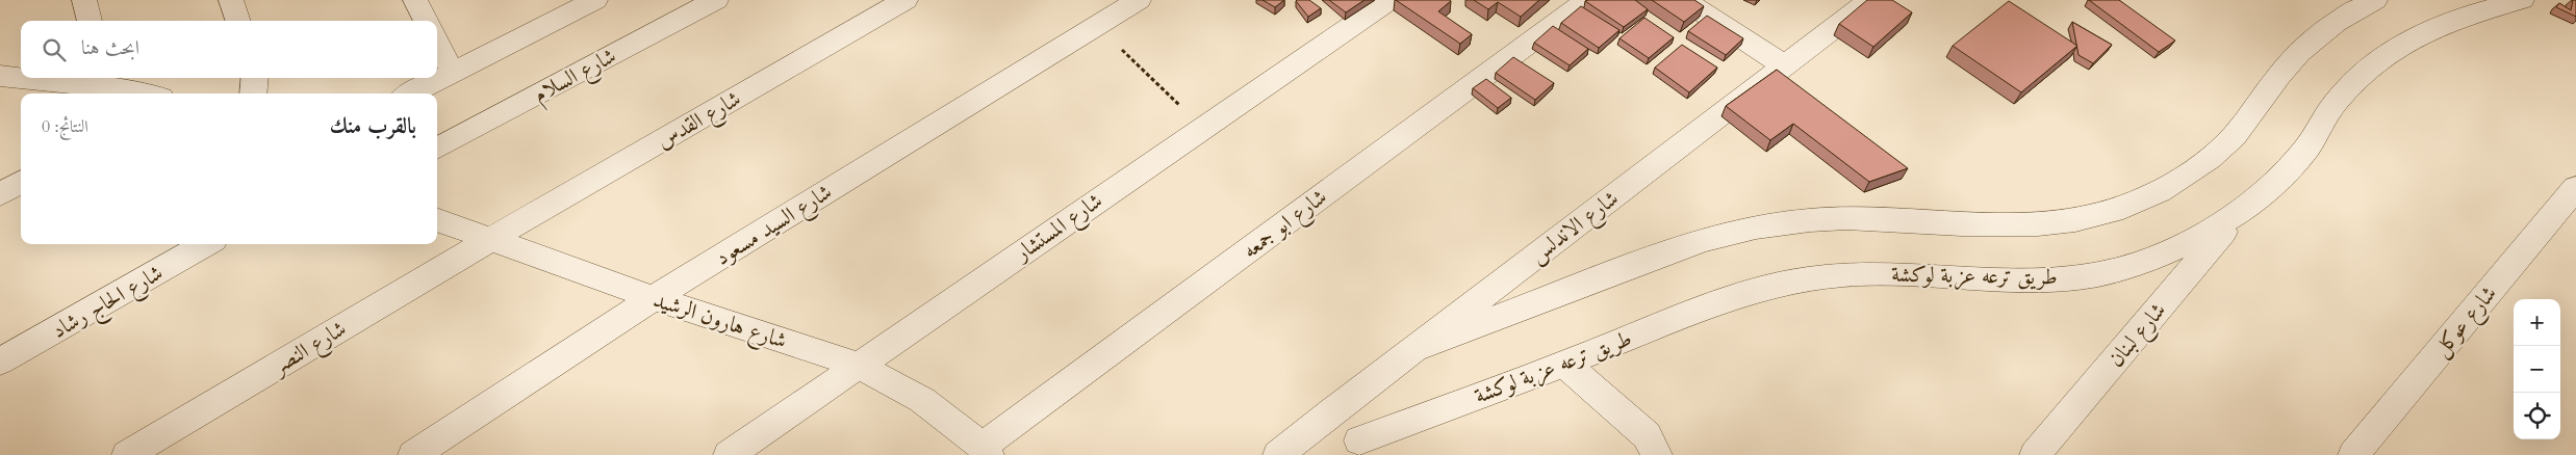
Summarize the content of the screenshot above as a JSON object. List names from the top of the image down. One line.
{"streets":{"street":["شارع السلام","شارع القدس","شارع ابو جمعه","شارع السيد مسعود","شارع المستشار","شارع الاندلس","طريق ترعه عزبة لوكشة","شارع الحاج رشاد","شارع هارون الرشيد","شارع عوكل","شارع لبنان","شارع النصر"]},"crossings":[["شارع القدس","شارع هارون الرشيد"],["شارع القدس","شارع النصر"],["شارع ابو جمعه","شارع هارون الرشيد"],["شارع السيد مسعود","شارع هارون الرشيد"],["شارع المستشار","شارع هارون الرشيد"],["طريق ترعه عزبة لوكشة","شارع لبنان"],["شارع هارون الرشيد","شارع النصر"]],"page":{"search":"ابحث هنا","heading":["بالقرب منك","النتائج: 0"],"map_buttons":["+","−"]}}
